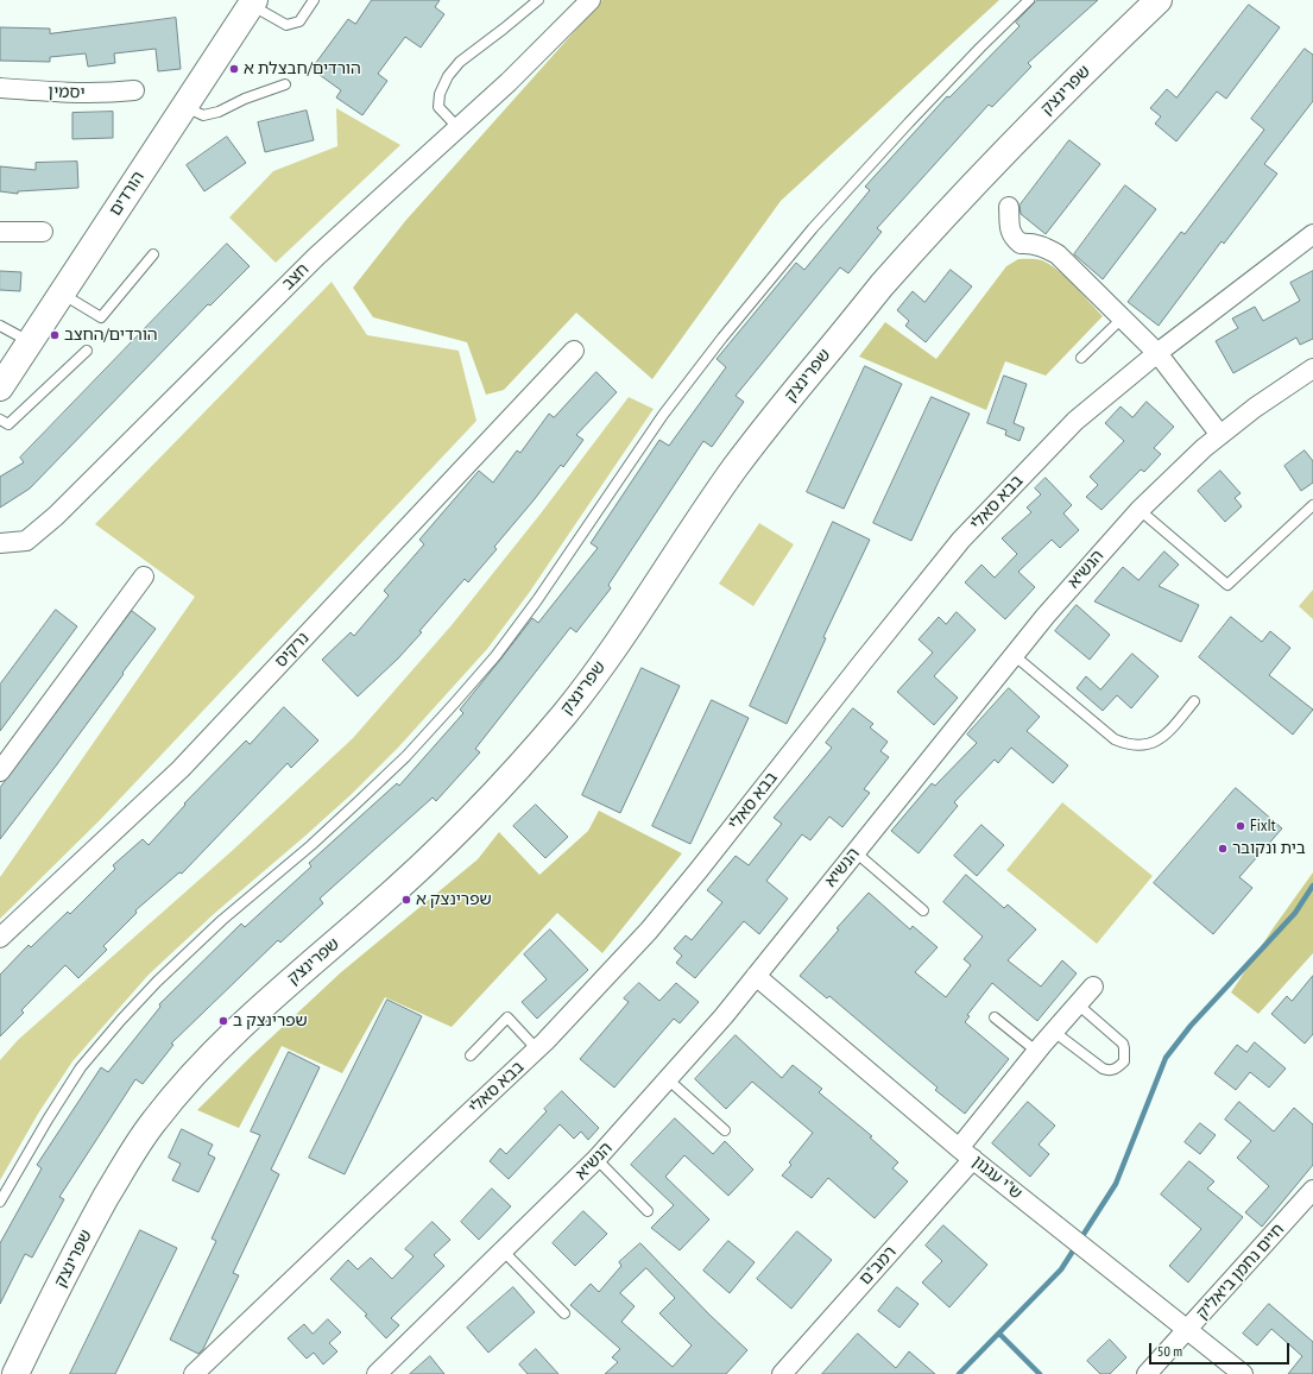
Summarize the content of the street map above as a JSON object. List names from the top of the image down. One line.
{"streets":{"street":["שפרינצק","יסמין","הורדים","חצב","בבא סאלי","הנשיא","נרקיס","ש\"י עגנון","רמב\"ם","חיים נחמן ביאליק"]},"crossings":[["הנשיא","ש\"י עגנון"],["ש\"י עגנון","רמב\"ם"],["ש\"י עגנון","חיים נחמן ביאליק"]],"places":["הורדים/חבצלת א","הורדים/החצב","FixIt","בית ונקובר","שפרינצק א","שפרינצק ב"],"scale_bar":"50 m"}
